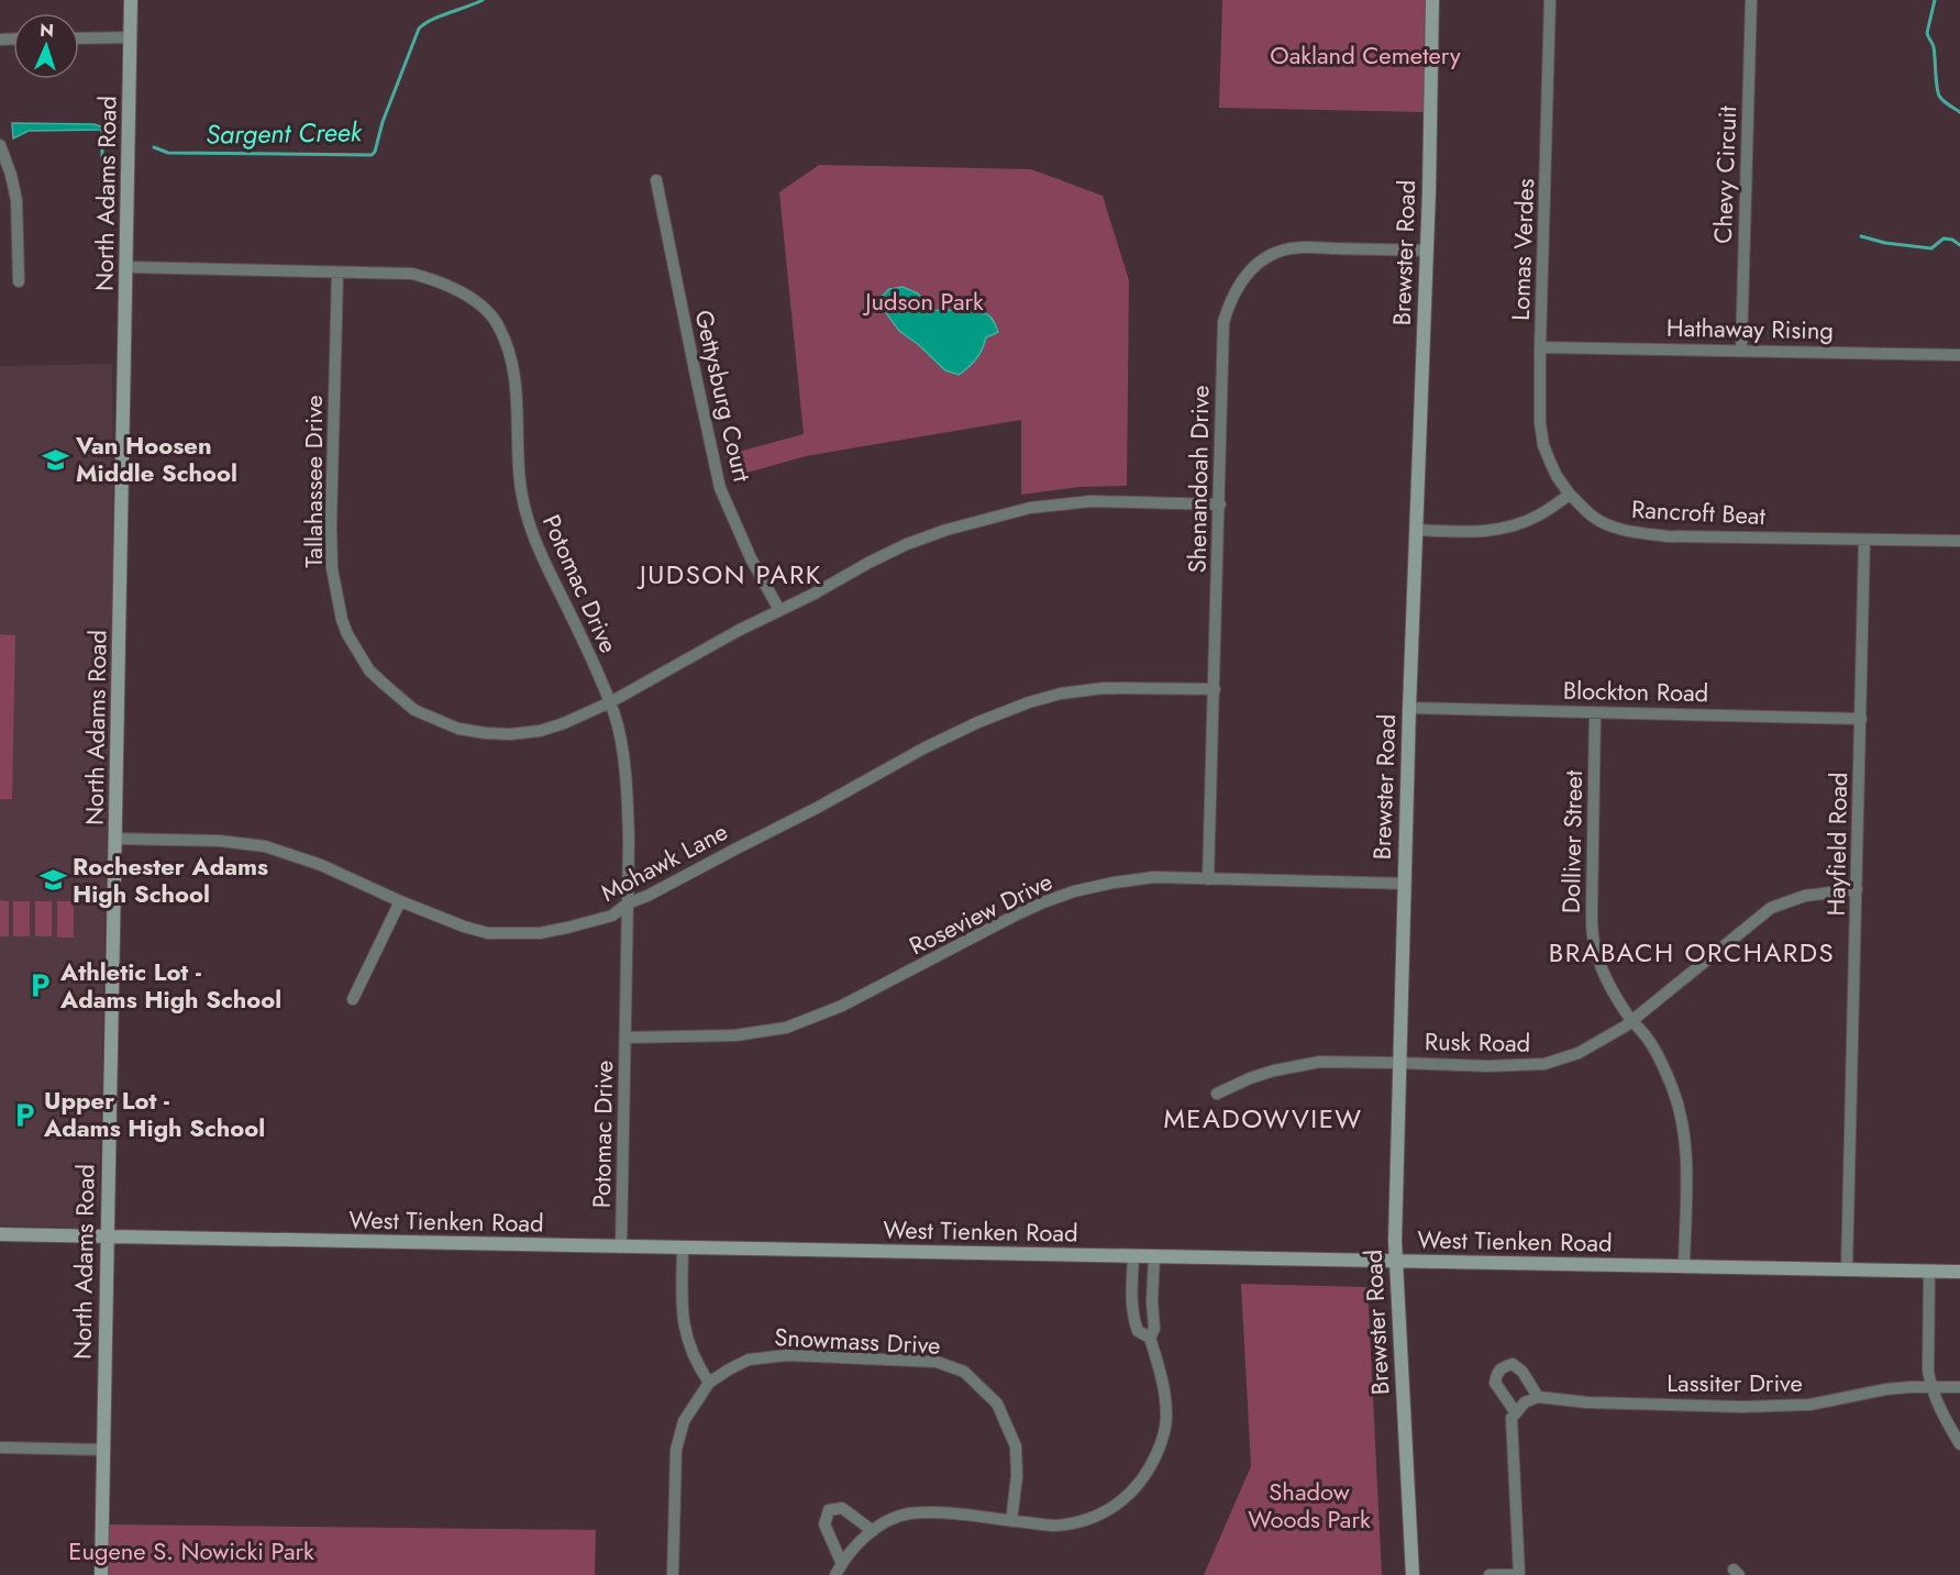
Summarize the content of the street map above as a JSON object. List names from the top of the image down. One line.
{"streets":{"street":["Chevy Circuit","North Adams Road","Lomas Verdes","Brewster Road","Hathaway Rising","Gettysburg Court","Shenandoah Drive","Tallahassee Drive","Rancroft Beat","Potomac Drive","Blockton Road","Dolliver Street","Hayfield Road","Mohawk Lane","Roseview Drive","Rusk Road","West Tienken Road","Snowmass Drive","Lassiter Drive"]},"crossings":[["Chevy Circuit","Hathaway Rising"],["North Adams Road","Potomac Drive"],["North Adams Road","Mohawk Lane"],["North Adams Road","West Tienken Road"],["Lomas Verdes","Hathaway Rising"],["Lomas Verdes","Rancroft Beat"],["Brewster Road","Shenandoah Drive"],["Brewster Road","Blockton Road"],["Brewster Road","Roseview Drive"],["Brewster Road","Rusk Road"],["Brewster Road","West Tienken Road"],["Gettysburg Court","Tallahassee Drive"],["Shenandoah Drive","Tallahassee Drive"],["Shenandoah Drive","Mohawk Lane"],["Shenandoah Drive","Roseview Drive"],["Tallahassee Drive","Potomac Drive"],["Rancroft Beat","Hayfield Road"],["Potomac Drive","Mohawk Lane"],["Potomac Drive","Roseview Drive"],["Potomac Drive","West Tienken Road"],["Blockton Road","Dolliver Street"],["Blockton Road","Hayfield Road"],["Dolliver Street","Rusk Road"],["Dolliver Street","West Tienken Road"],["Hayfield Road","Rusk Road"],["Hayfield Road","West Tienken Road"]],"districts":["JUDSON PARK","BRABACH ORCHARDS","MEADOWVIEW"],"water":["Sargent Creek"],"parks":["Oakland Cemetery","Judson Park","Shadow Woods Park","Eugene S. Nowicki Park"],"places":{"school or university":["Van Hoosen Middle School","Rochester Adams High School"],"parking":["Athletic Lot - Adams High School","Upper Lot - Adams High School"]},"north":"top"}
